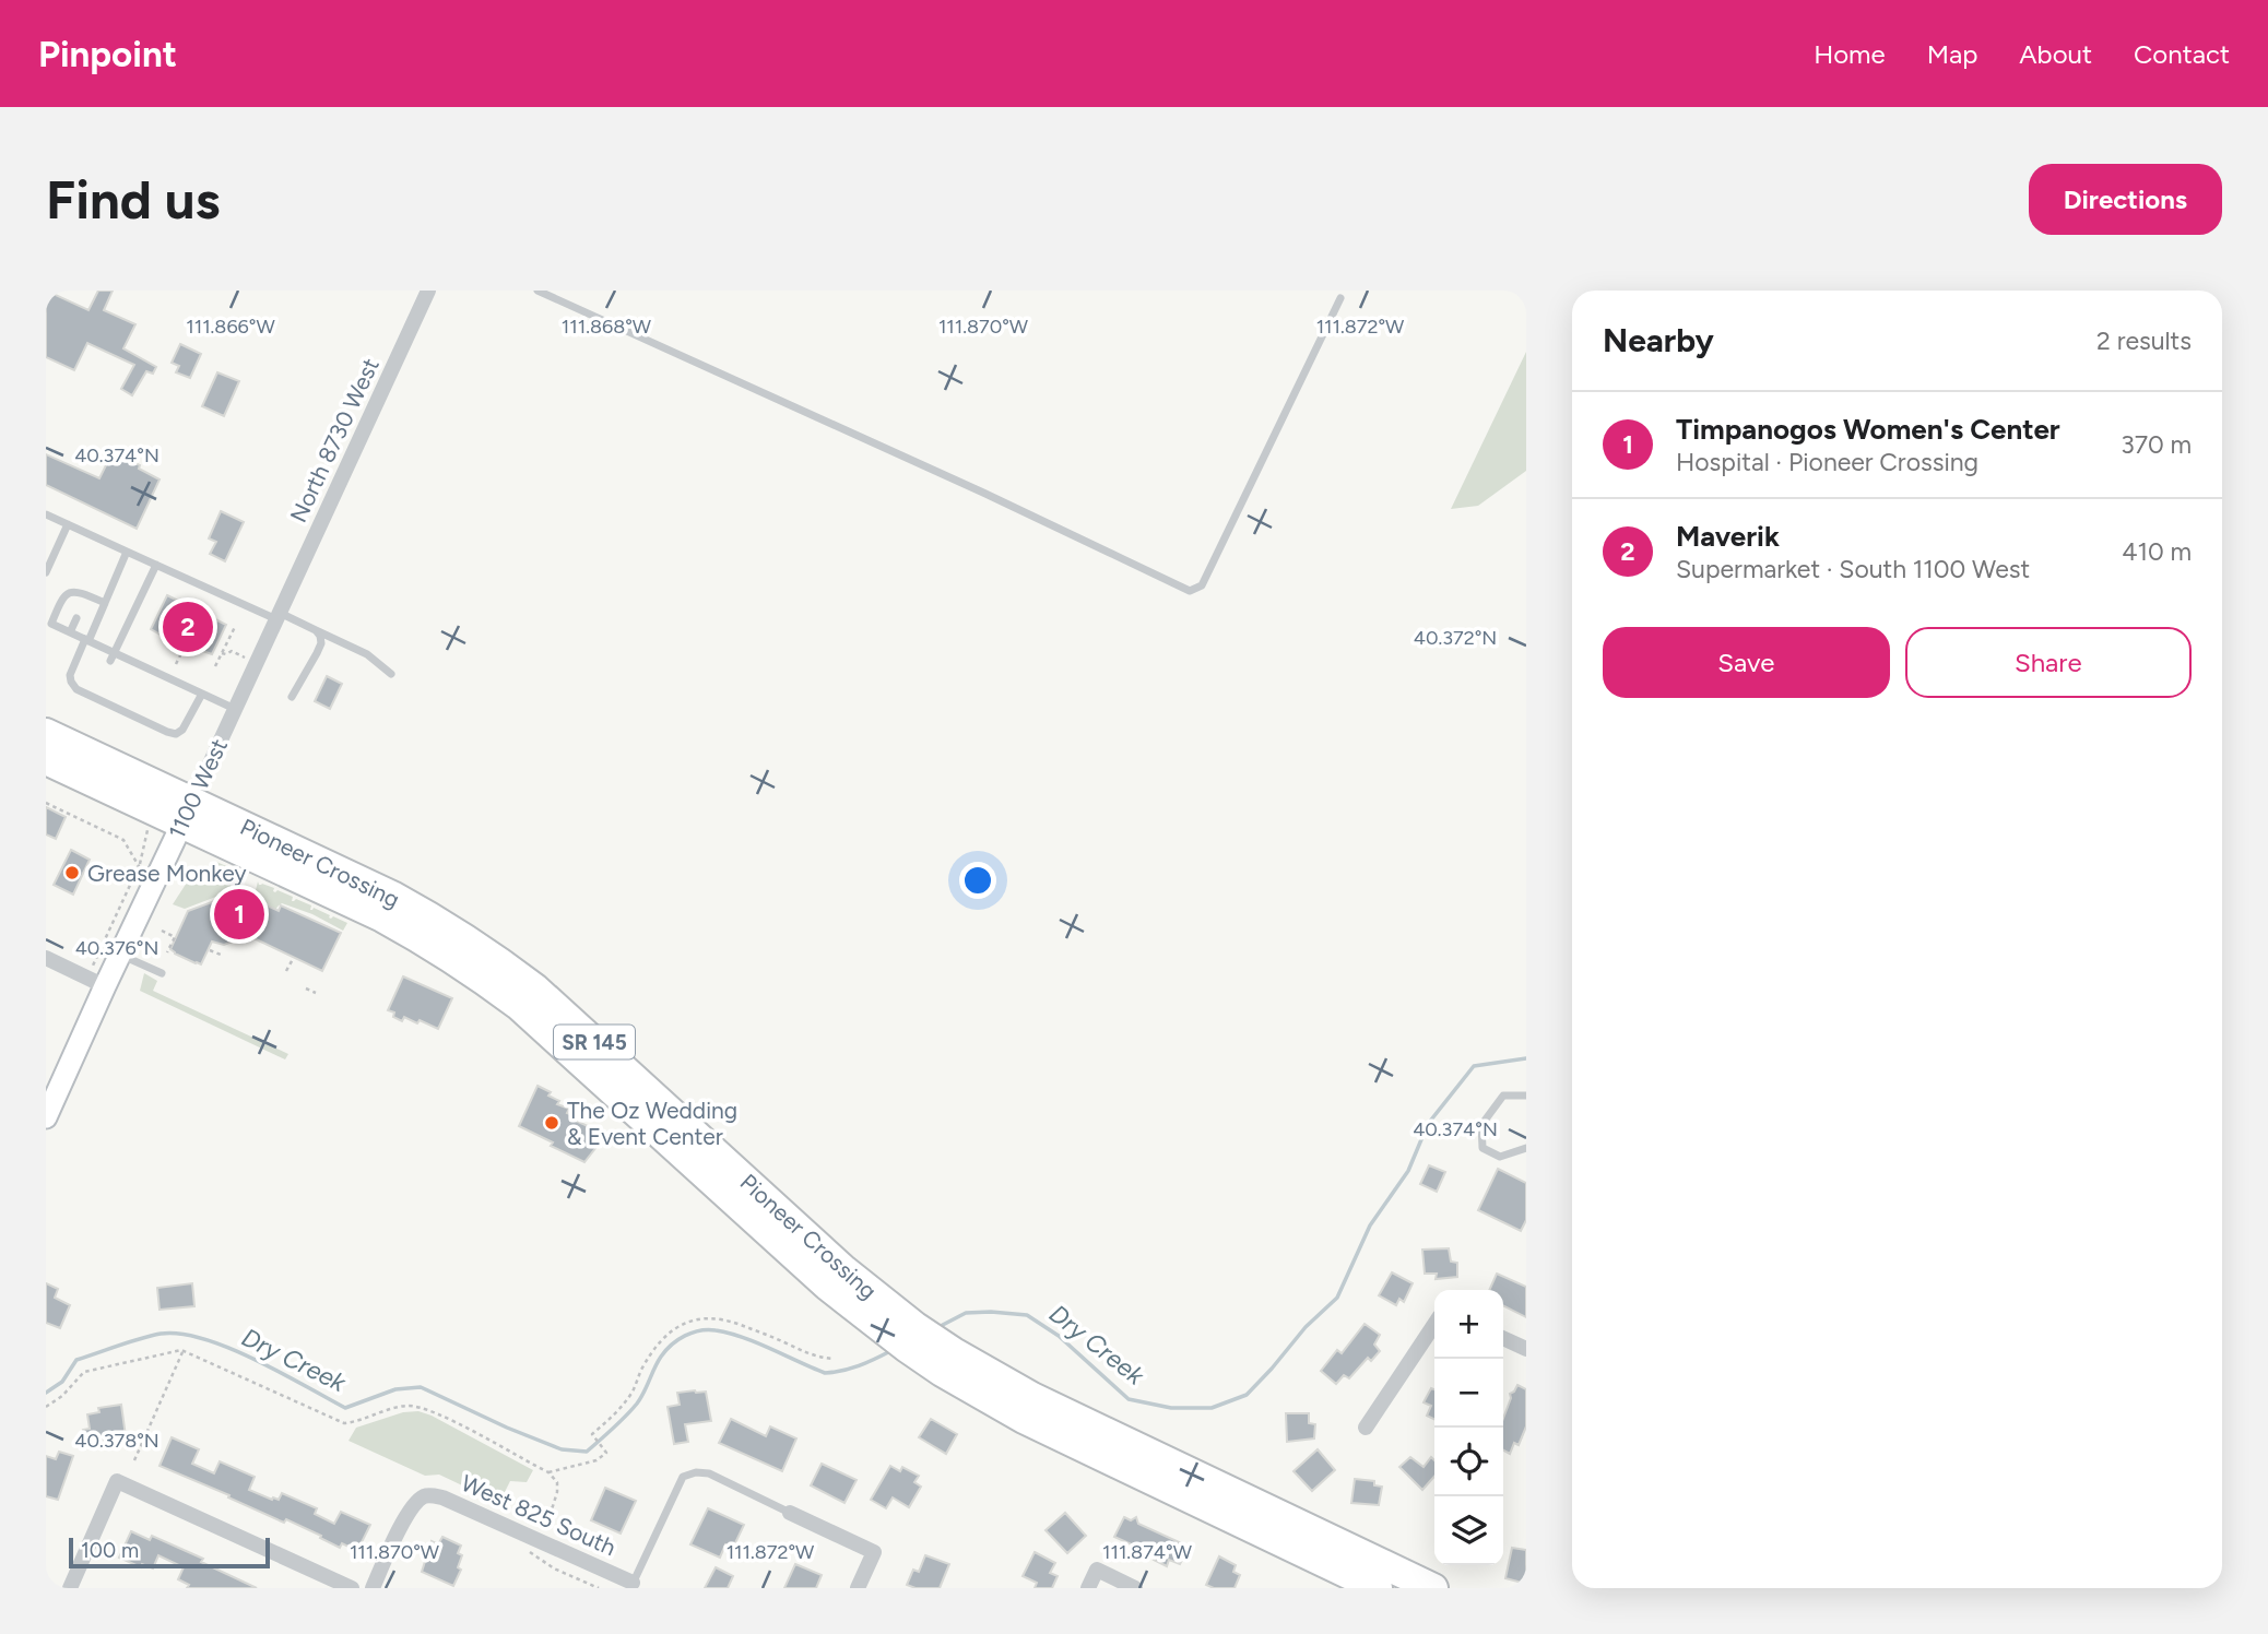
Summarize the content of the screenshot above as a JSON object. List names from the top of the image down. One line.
{"streets":{"highway":["Pioneer Crossing","SR 145"],"street":["North 8730 West","1100 West","West 825 South"]},"crossings":[["North 8730 West","1100 West"],["1100 West","Pioneer Crossing"],["1100 West","SR 145"],["Pioneer Crossing","SR 145"]],"water":["Dry Creek"],"places":["Grease Monkey","The Oz Wedding & Event Center"],"scale_bar":"100 m","page":{"header":"Pinpoint","nav":["Home","Map","About","Contact"],"buttons":["Directions",["Save","Share"]],"title":"Find us","heading":["Nearby","2 results"],"list":[{"mark":"1","name":"Timpanogos Women's Center","note":"Hospital · Pioneer Crossing","value":"370 m"},{"mark":"2","name":"Maverik","note":"Supermarket · South 1100 West","value":"410 m"}],"pins":["2","1"],"map_buttons":["+","−"],"scale":"100 m"},"coordinates":["111.866°W","111.868°W","111.870°W","111.872°W","40.374°N","40.372°N","40.376°N","40.378°N","111.874°W"]}
